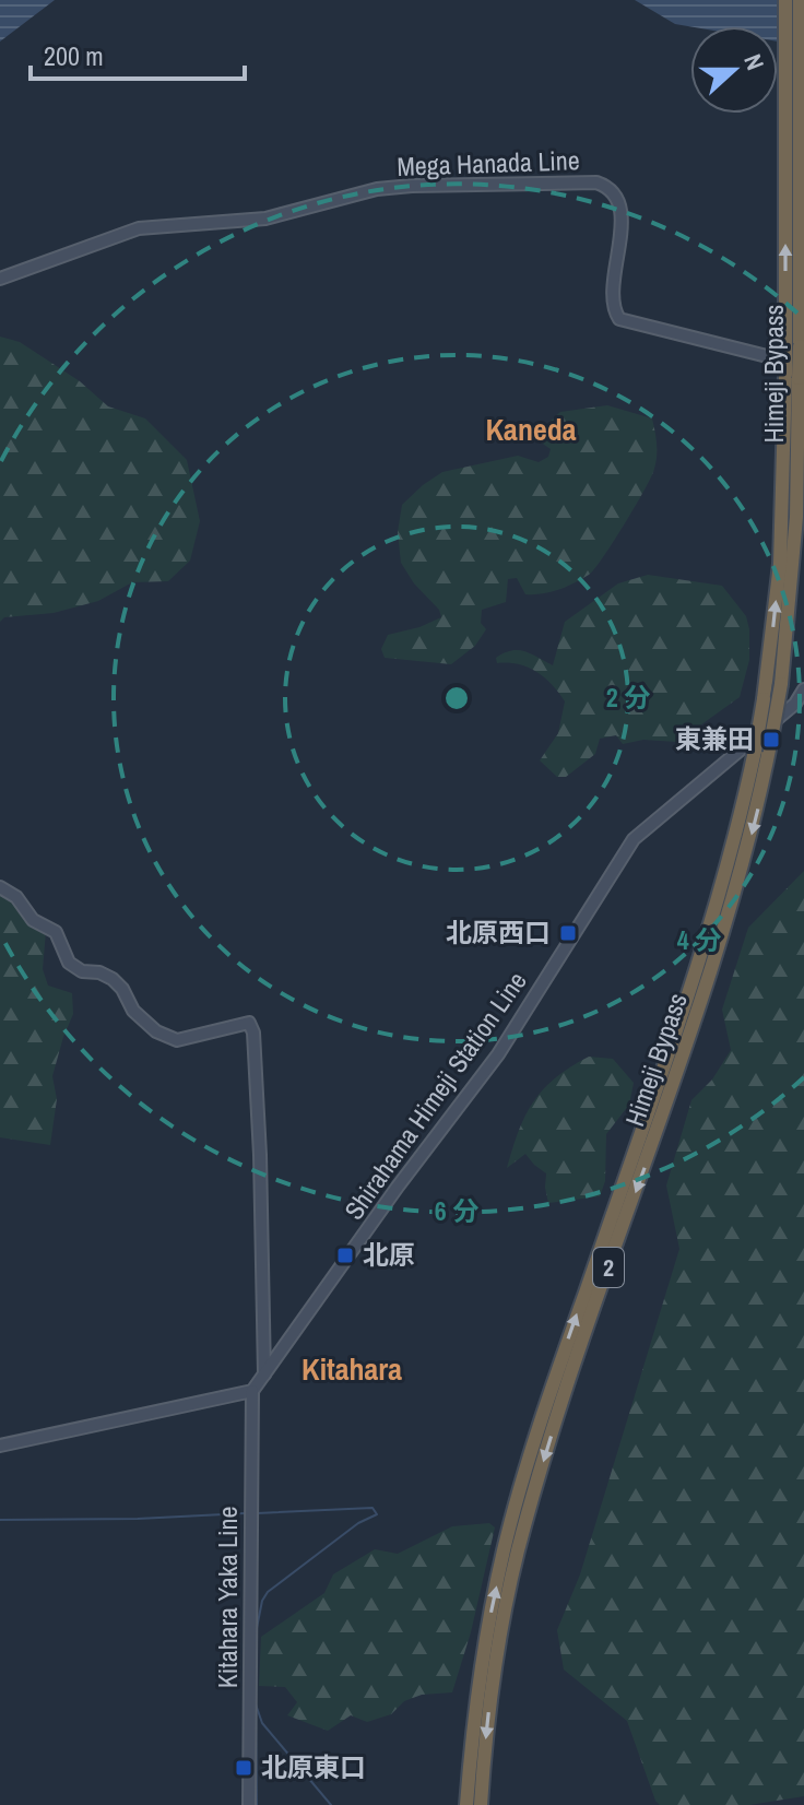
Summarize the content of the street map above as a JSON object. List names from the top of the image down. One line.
{"streets":{"highway":["Himeji Bypass","2"],"main road":["Mega Hanada Line","Shirahama Himeji Station Line","Kitahara Yaka Line"]},"crossings":[["Mega Hanada Line","Himeji Bypass"],["Shirahama Himeji Station Line","Kitahara Yaka Line"]],"districts":["Kaneda","Kitahara"],"places":{"transit":["東兼田","北原西口","北原","北原東口"]},"scale_bar":"200 m","north":"right","rings":["2 分","4 分","6 分"]}
